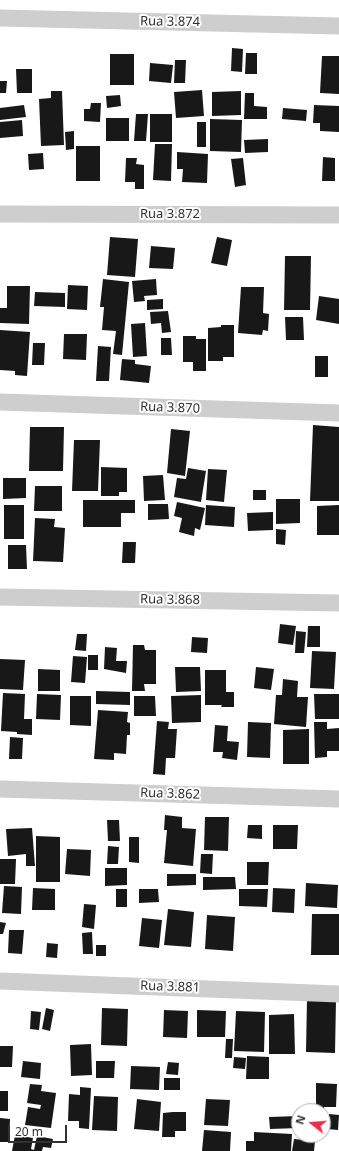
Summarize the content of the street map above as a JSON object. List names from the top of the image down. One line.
{"streets":{"street":["Rua 3.874","Rua 3.872","Rua 3.870","Rua 3.868","Rua 3.862","Rua 3.881"]},"scale_bar":"20 m","north":"left"}
